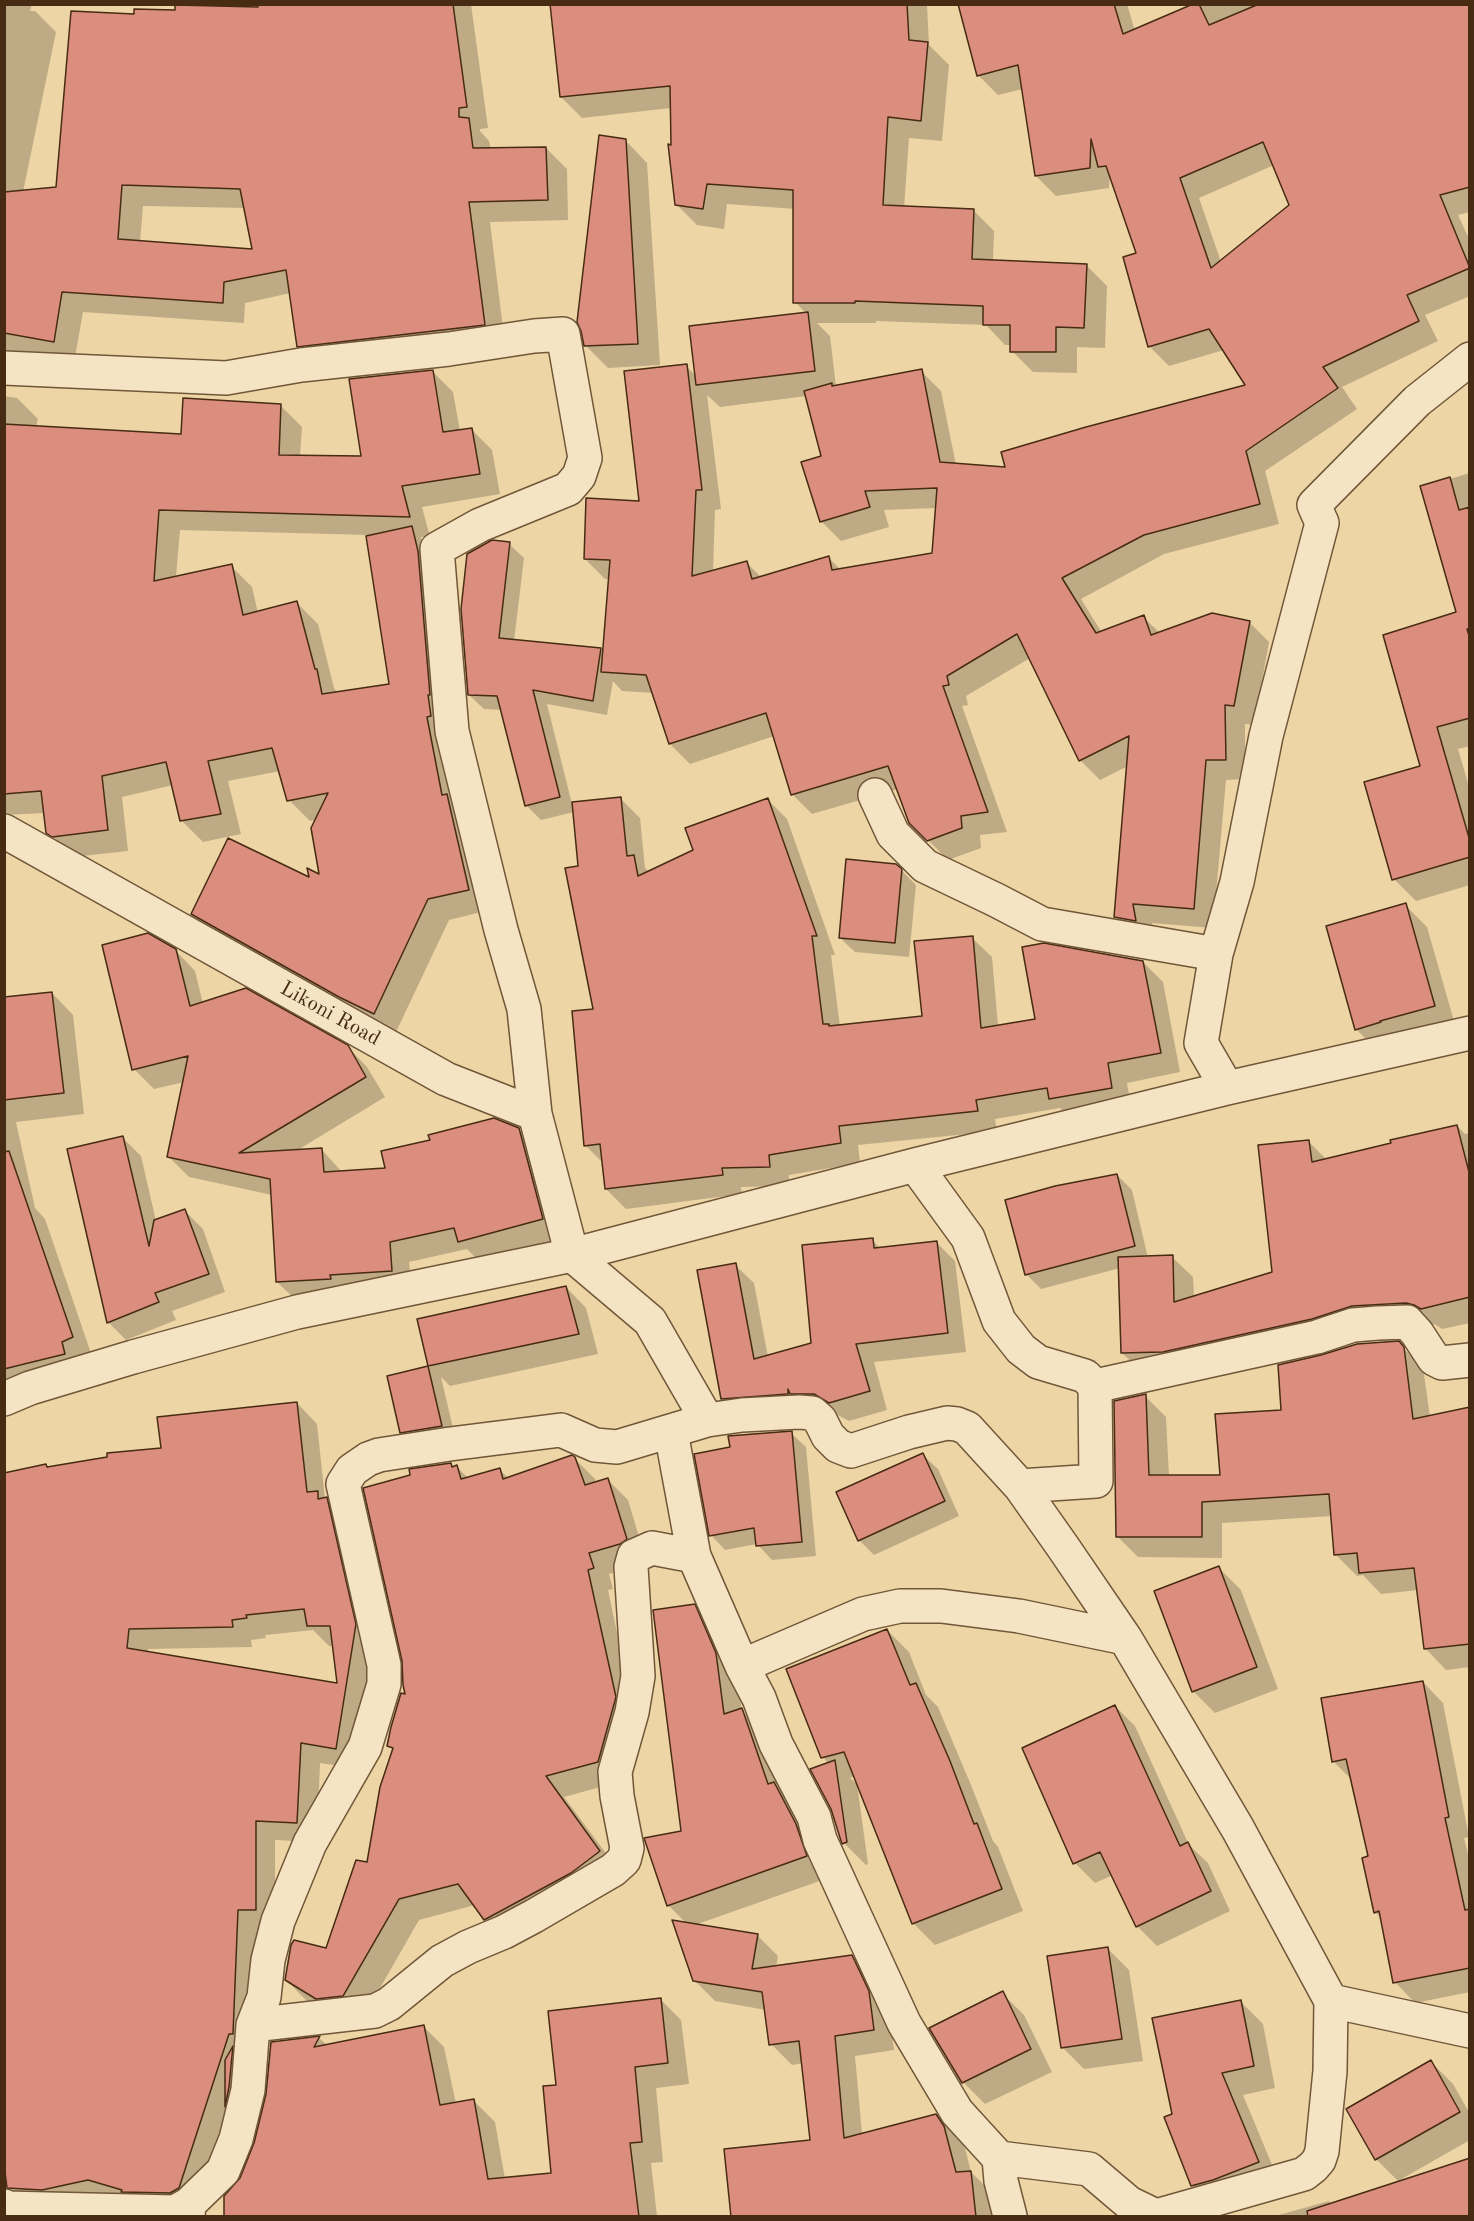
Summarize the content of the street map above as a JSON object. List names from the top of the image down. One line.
{"streets":{"street":["Likoni Road"]}}
